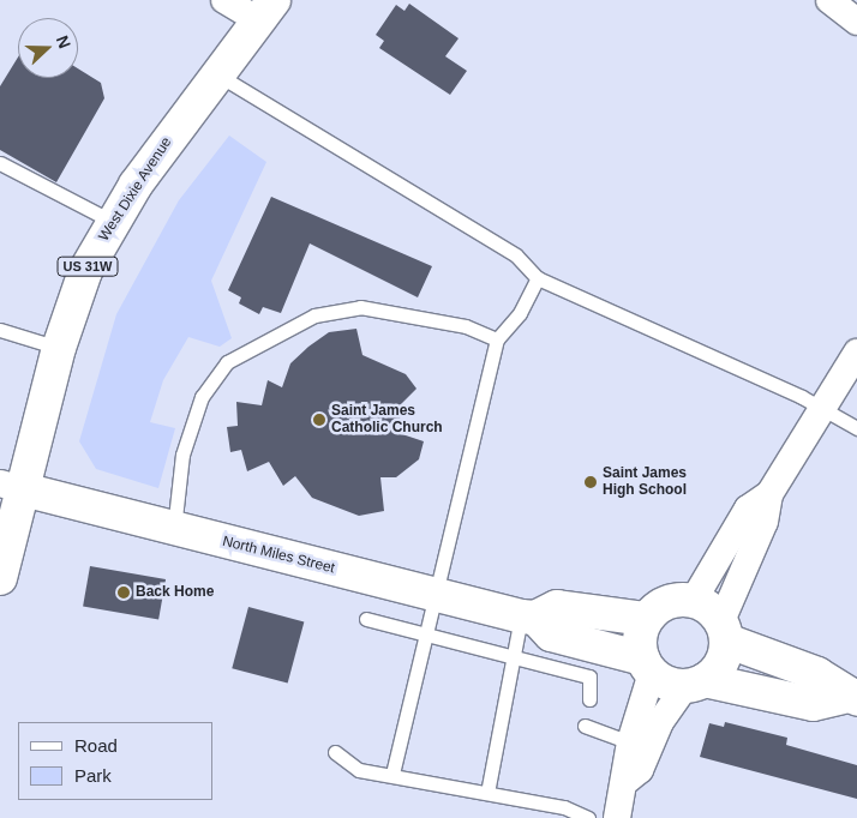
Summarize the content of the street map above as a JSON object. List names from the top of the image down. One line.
{"streets":{"main road":["West Dixie Avenue","US 31W","North Miles Street"]},"crossings":[["West Dixie Avenue","North Miles Street"]],"places":["Saint James Catholic Church","Saint James High School","Back Home"],"legend":["Road","Park"],"north":"right"}
